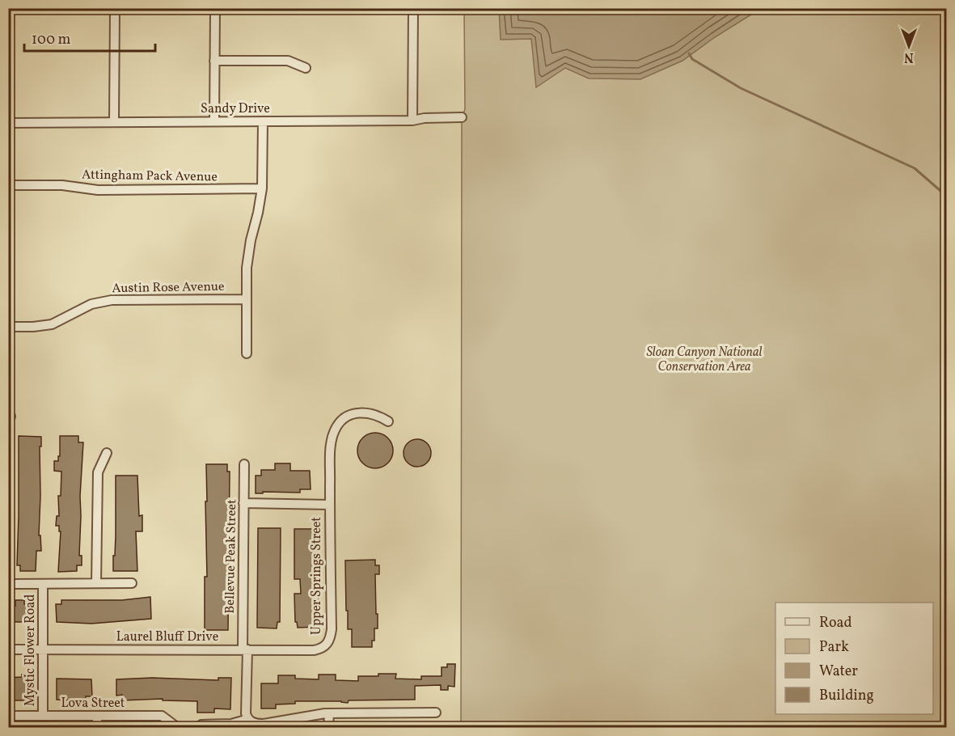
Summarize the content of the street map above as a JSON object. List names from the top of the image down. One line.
{"streets":{"street":["Sandy Drive","Attingham Pack Avenue","Austin Rose Avenue","Bellevue Peak Street","Upper Springs Street","Laurel Bluff Drive","Mystic Flower Road","Lova Street"]},"crossings":[["Bellevue Peak Street","Laurel Bluff Drive"],["Upper Springs Street","Laurel Bluff Drive"],["Laurel Bluff Drive","Mystic Flower Road"],["Mystic Flower Road","Lova Street"]],"parks":["Sloan Canyon National Conservation Area"],"legend":["Road","Park","Water","Building"],"scale_bar":"100 m","north":"bottom"}
